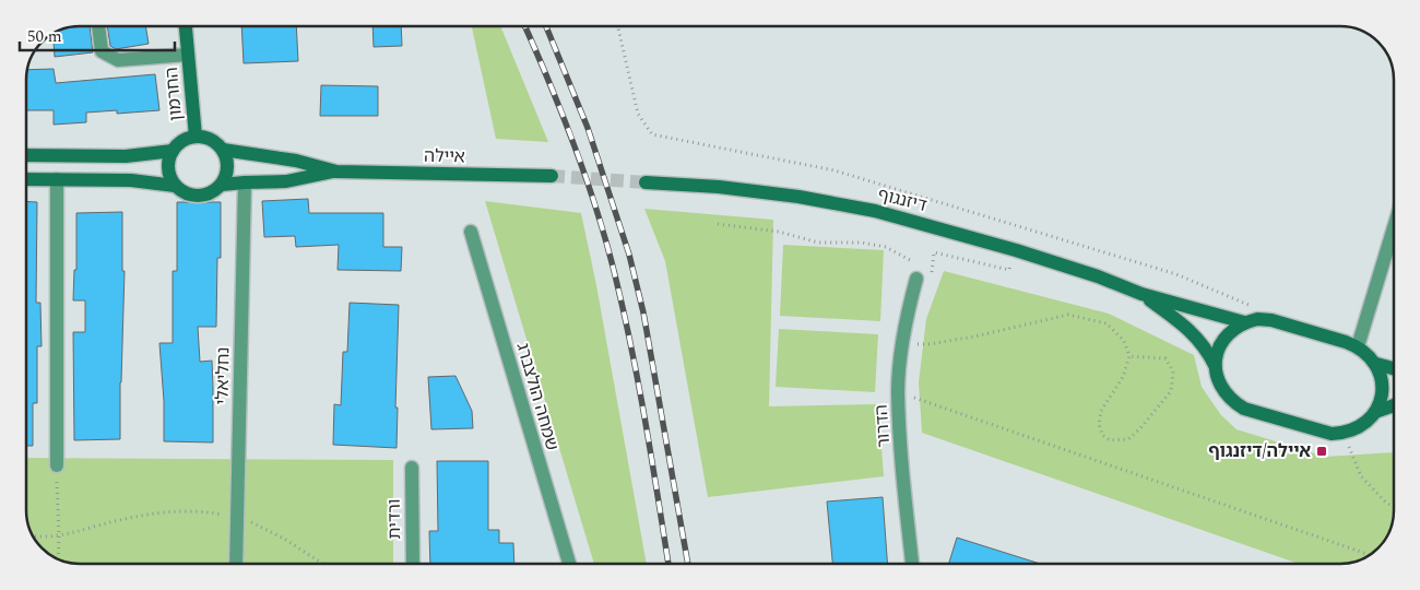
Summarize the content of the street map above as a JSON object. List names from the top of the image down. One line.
{"streets":{"street":["החרמון","איילה","דיזנגוף","נחליאלי","שמחה הולצברג","הדרור","ורדית"]},"crossings":[["החרמון","איילה"],["איילה","נחליאלי"]],"places":{"transit":["איילה/דיזנגוף"]},"scale_bar":"50 m"}
